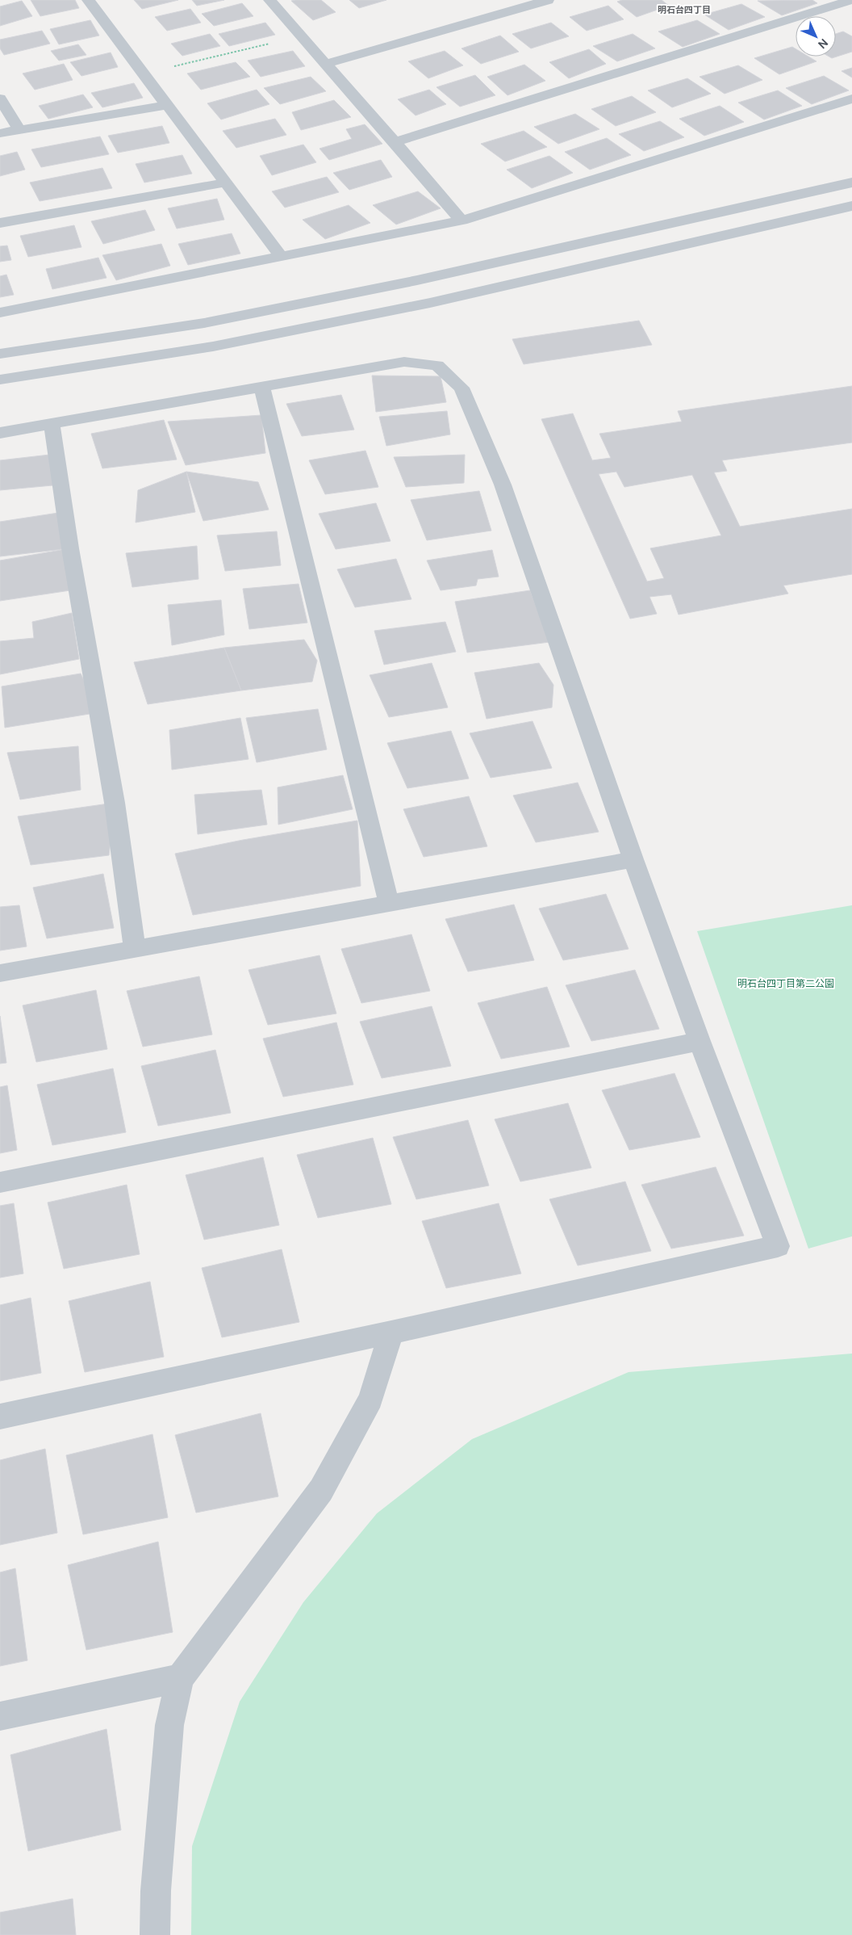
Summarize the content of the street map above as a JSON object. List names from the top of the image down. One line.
{"districts":["明石台四丁目"],"parks":["明石台四丁目第二公園"],"north":"bottom right"}
